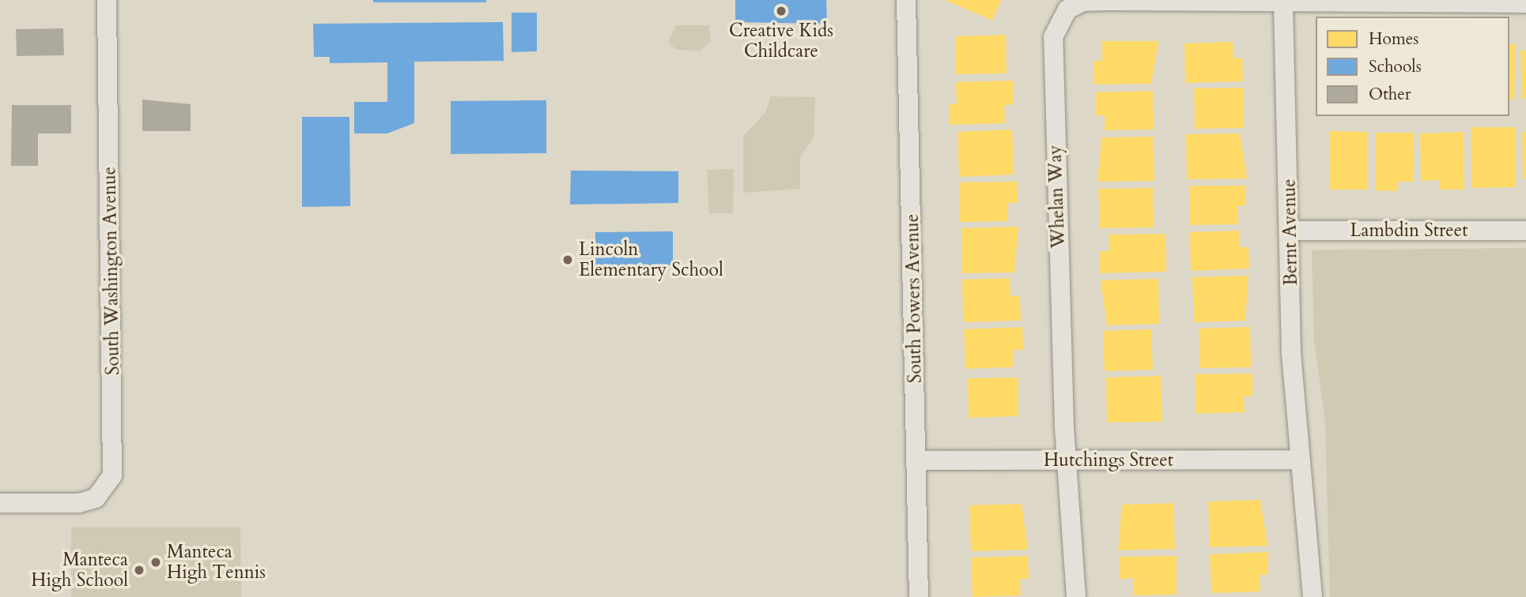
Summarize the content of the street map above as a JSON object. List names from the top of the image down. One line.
{"streets":{"street":["Whelan Way","Lambdin Street","Bernt Avenue","South Washington Avenue","South Powers Avenue","Hutchings Street"]},"crossings":[["Whelan Way","Bernt Avenue"],["Whelan Way","Hutchings Street"],["Lambdin Street","Bernt Avenue"],["Bernt Avenue","Hutchings Street"],["South Powers Avenue","Hutchings Street"]],"places":["Creative Kids Childcare","Lincoln Elementary School","Manteca High Tennis","Manteca High School"],"legend":["Homes","Schools","Other"]}
